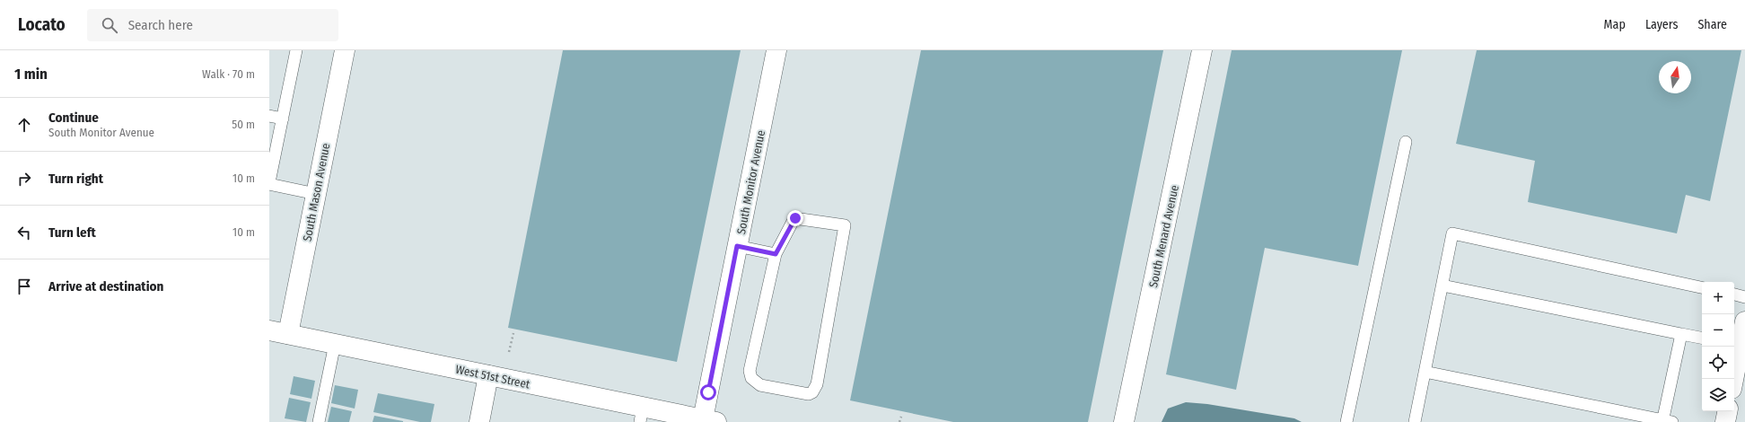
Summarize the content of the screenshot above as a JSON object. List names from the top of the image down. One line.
{"streets":{"street":["South Monitor Avenue","South Mason Avenue","South Menard Avenue","West 51st Street"]},"crossings":[["South Monitor Avenue","West 51st Street"],["South Mason Avenue","West 51st Street"]],"north":"top","page":{"header":"Locato","search":"Search here","nav":["Map","Layers","Share"],"heading":["1 min","Walk · 70 m"],"list":[["Continue","South Monitor Avenue","50 m"],["Turn right","10 m"],["Turn left","10 m"],"Arrive at destination"],"map_buttons":["+","−"]}}
